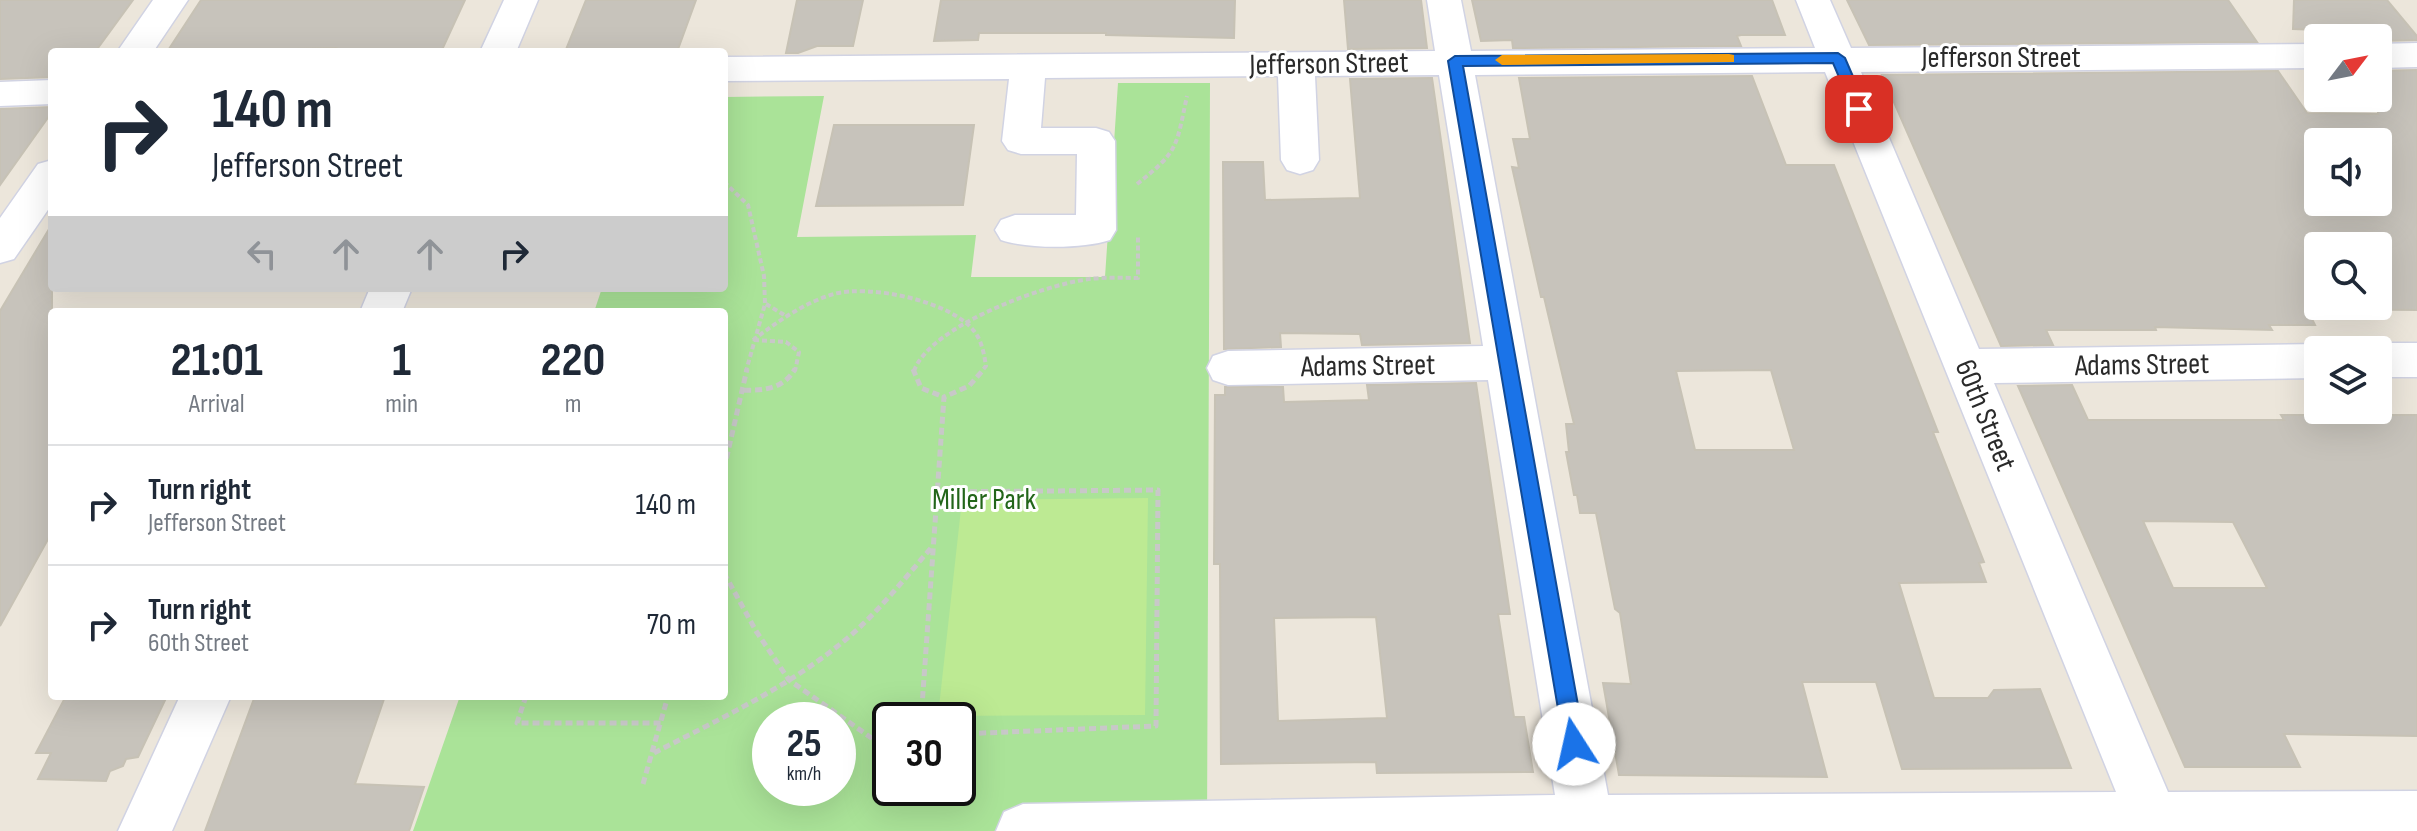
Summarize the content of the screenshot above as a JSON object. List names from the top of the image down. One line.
{"streets":{"street":["Jefferson Street","Adams Street","60th Street"]},"crossings":[["Jefferson Street","60th Street"],["Adams Street","60th Street"]],"parks":["Miller Park"],"north":"top right","page":{"turn":["140 m","Jefferson Street"],"eta":["21:01","Arrival","1","min","220","m"],"list":[{"name":"Turn right","note":"Jefferson Street","value":"140 m"},{"name":"Turn right","note":"60th Street","value":"70 m"}],"speed":"25 km/h","limit":"30"}}
